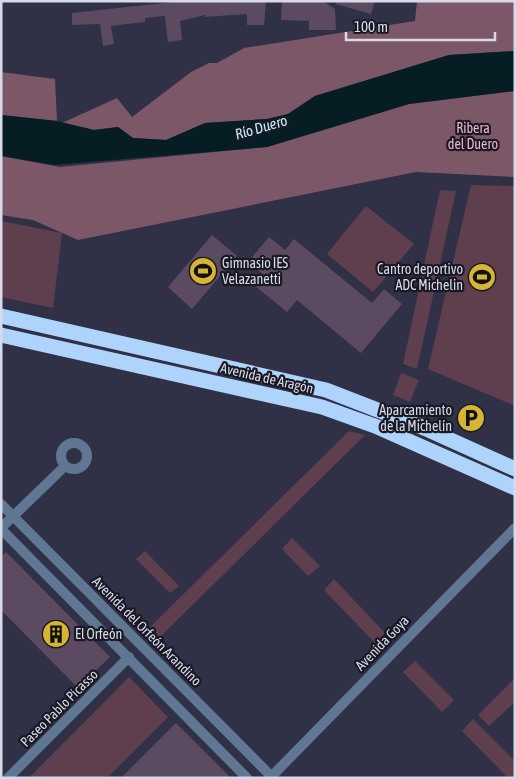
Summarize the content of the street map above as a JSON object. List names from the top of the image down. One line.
{"streets":{"highway":["Avenida de Aragón"],"street":["Avenida del Orfeón Arandino","Avenida Goya","Paseo Pablo Picasso"]},"crossings":[["Avenida del Orfeón Arandino","Avenida Goya"]],"water":["Río Duero"],"parks":["Ribera del Duero"],"places":{"sports":["Gimnasio IES Velazanetti","Cantro deportivo ADC Michelin"],"parking":["Aparcamiento de la Michelín"],"building":["El Orfeón"]},"scale_bar":"100 m"}
